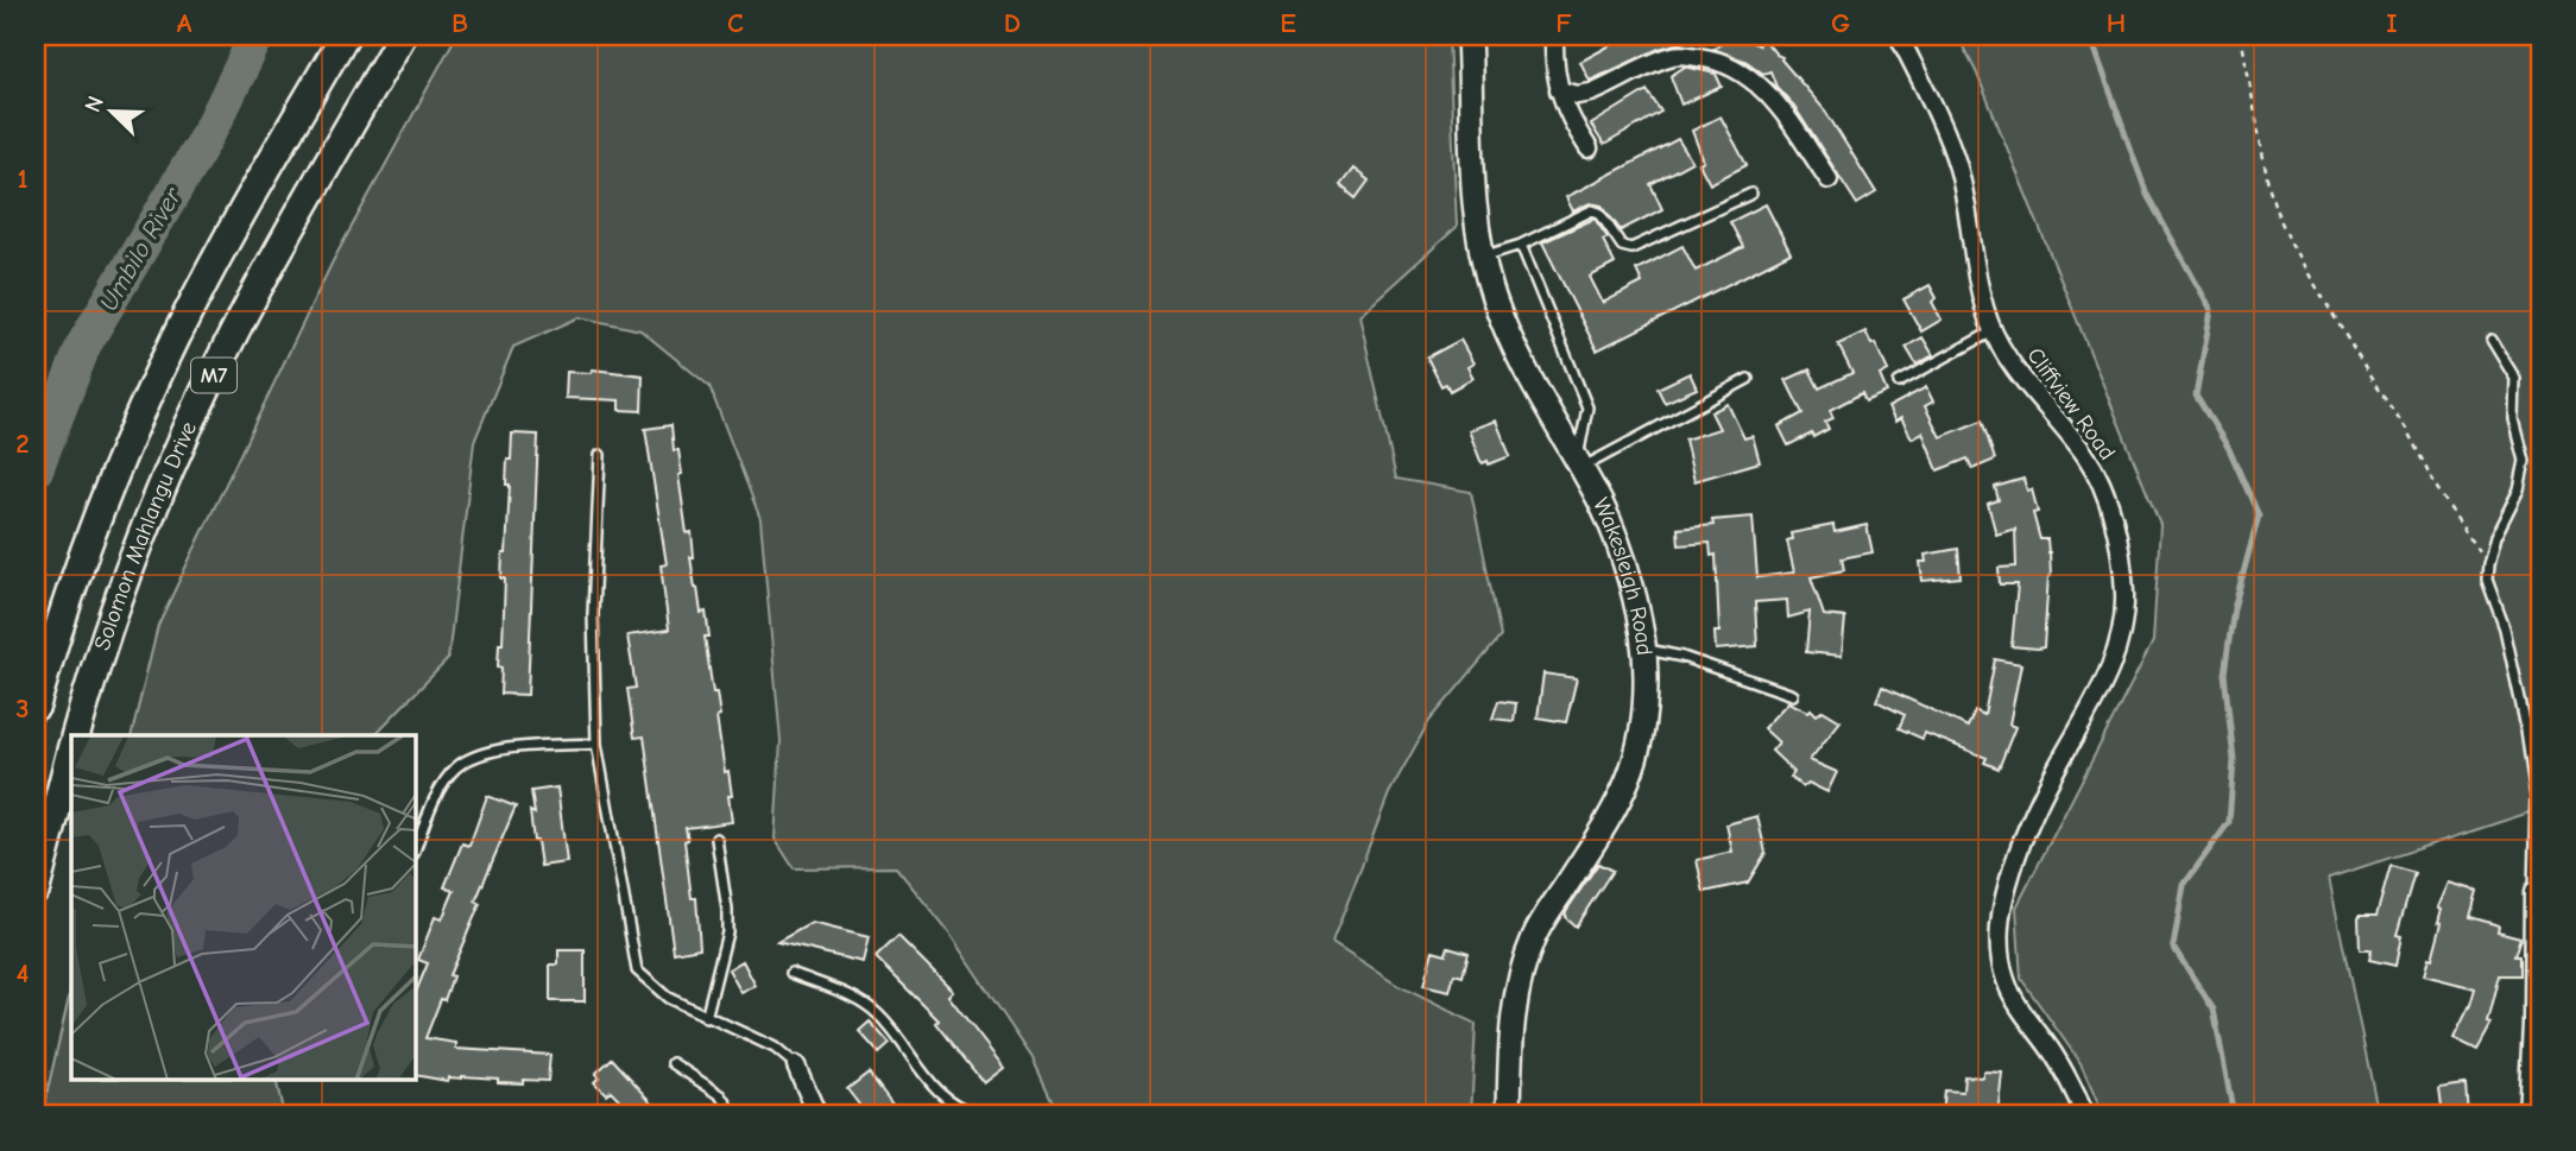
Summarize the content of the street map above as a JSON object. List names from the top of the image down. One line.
{"streets":{"highway":["M7","Solomon Mahlangu Drive"],"main road":["Wakesleigh Road"],"street":["Cliffview Road"]},"water":["Umbilo River"],"north":"top left","grid":{"columns":["A","B","C","D","E","F","G","H","I"],"rows":["1","2","3","4"]}}
